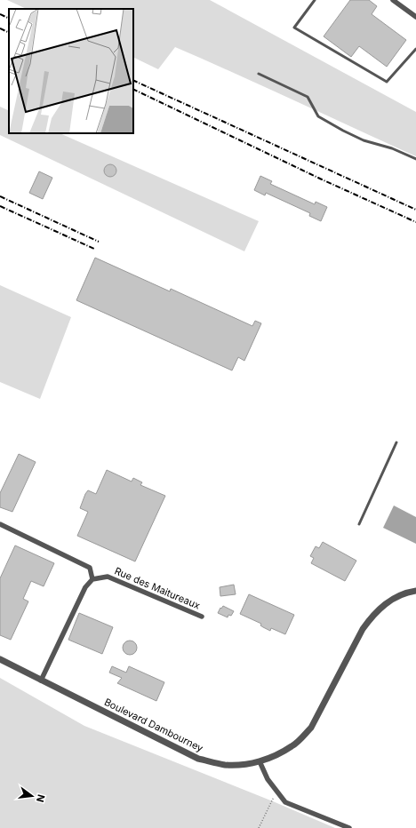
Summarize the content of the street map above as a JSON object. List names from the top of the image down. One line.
{"streets":{"street":["Rue des Maitureaux","Boulevard Dambourney"]},"north":"right"}
